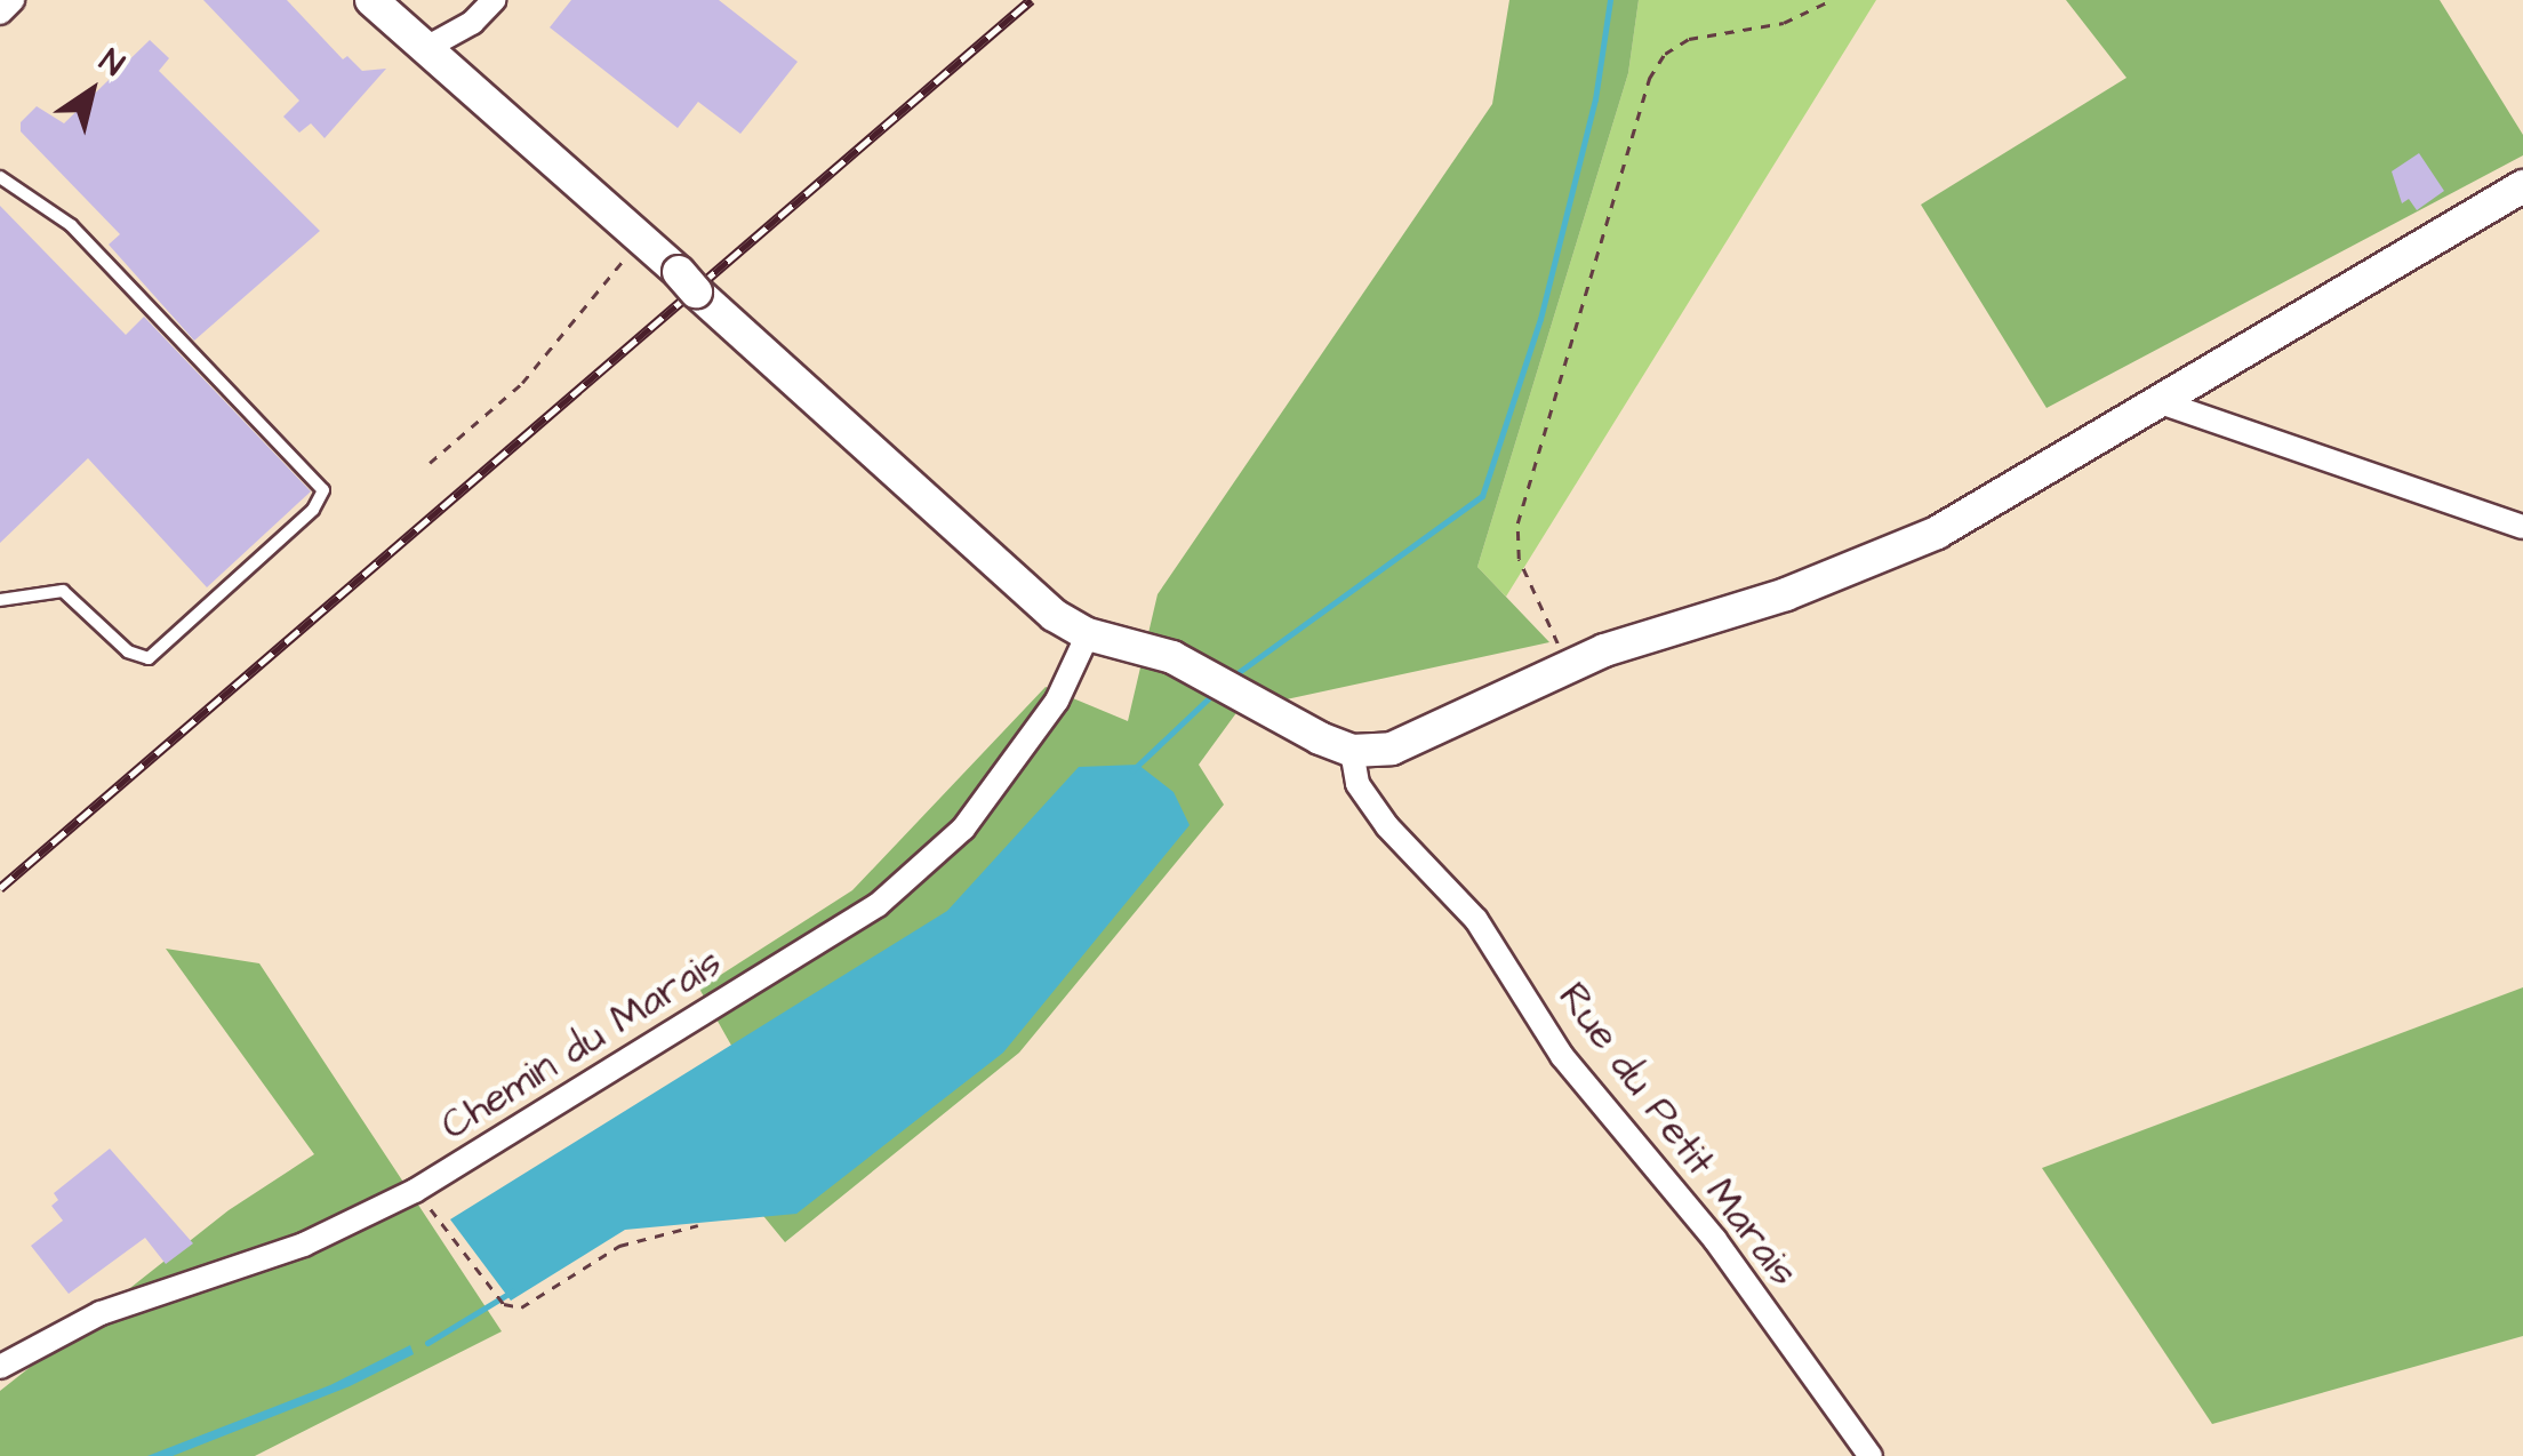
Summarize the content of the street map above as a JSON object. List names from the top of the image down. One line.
{"streets":{"street":["Chemin du Marais","Rue du Petit Marais"]},"north":"top right"}
